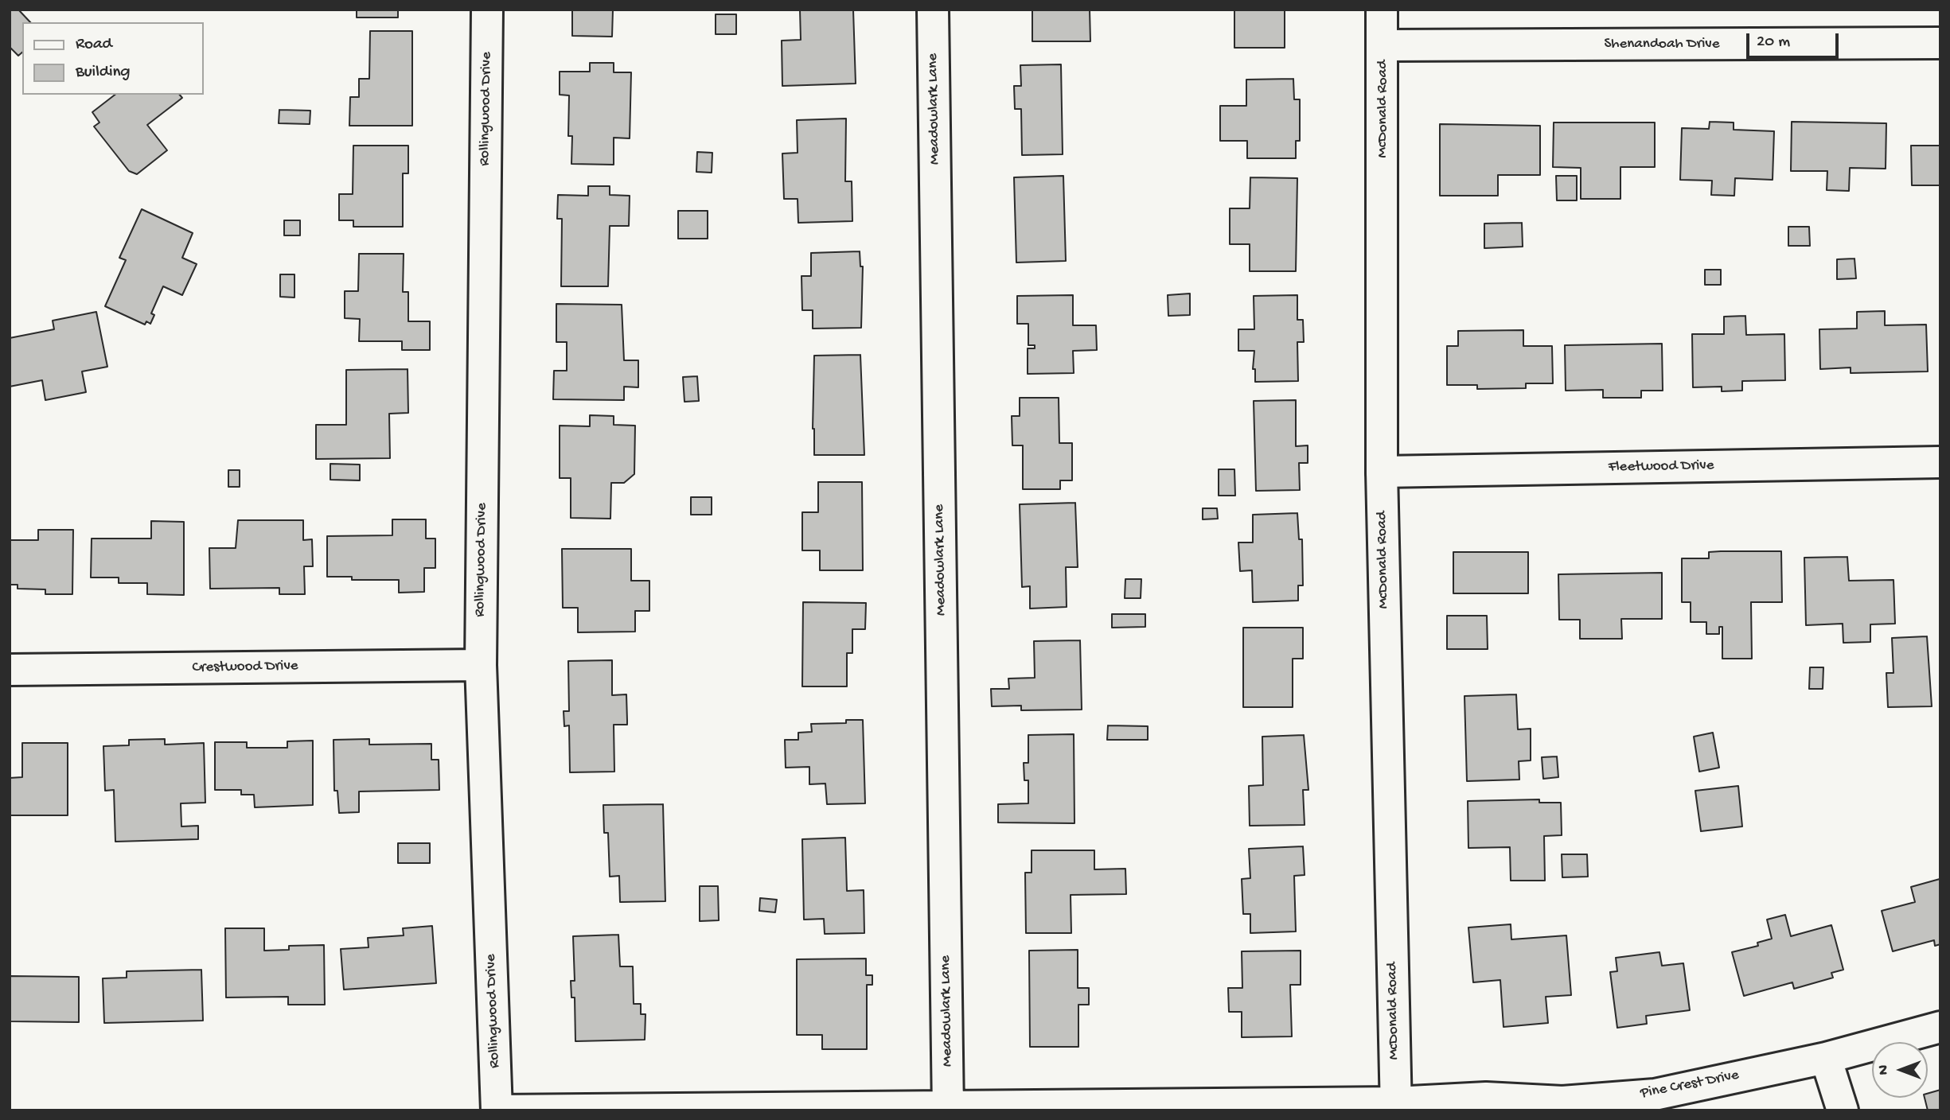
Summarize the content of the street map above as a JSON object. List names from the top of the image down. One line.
{"streets":{"street":["Shenandoah Drive","Rollingwood Drive","Meadowlark Lane","McDonald Road","Fleetwood Drive","Crestwood Drive","Pine Crest Drive"]},"crossings":[["Shenandoah Drive","McDonald Road"],["Rollingwood Drive","Crestwood Drive"],["Rollingwood Drive","Pine Crest Drive"],["Meadowlark Lane","Pine Crest Drive"],["McDonald Road","Fleetwood Drive"],["McDonald Road","Pine Crest Drive"]],"legend":["Road","Building"],"scale_bar":"20 m","north":"left"}
